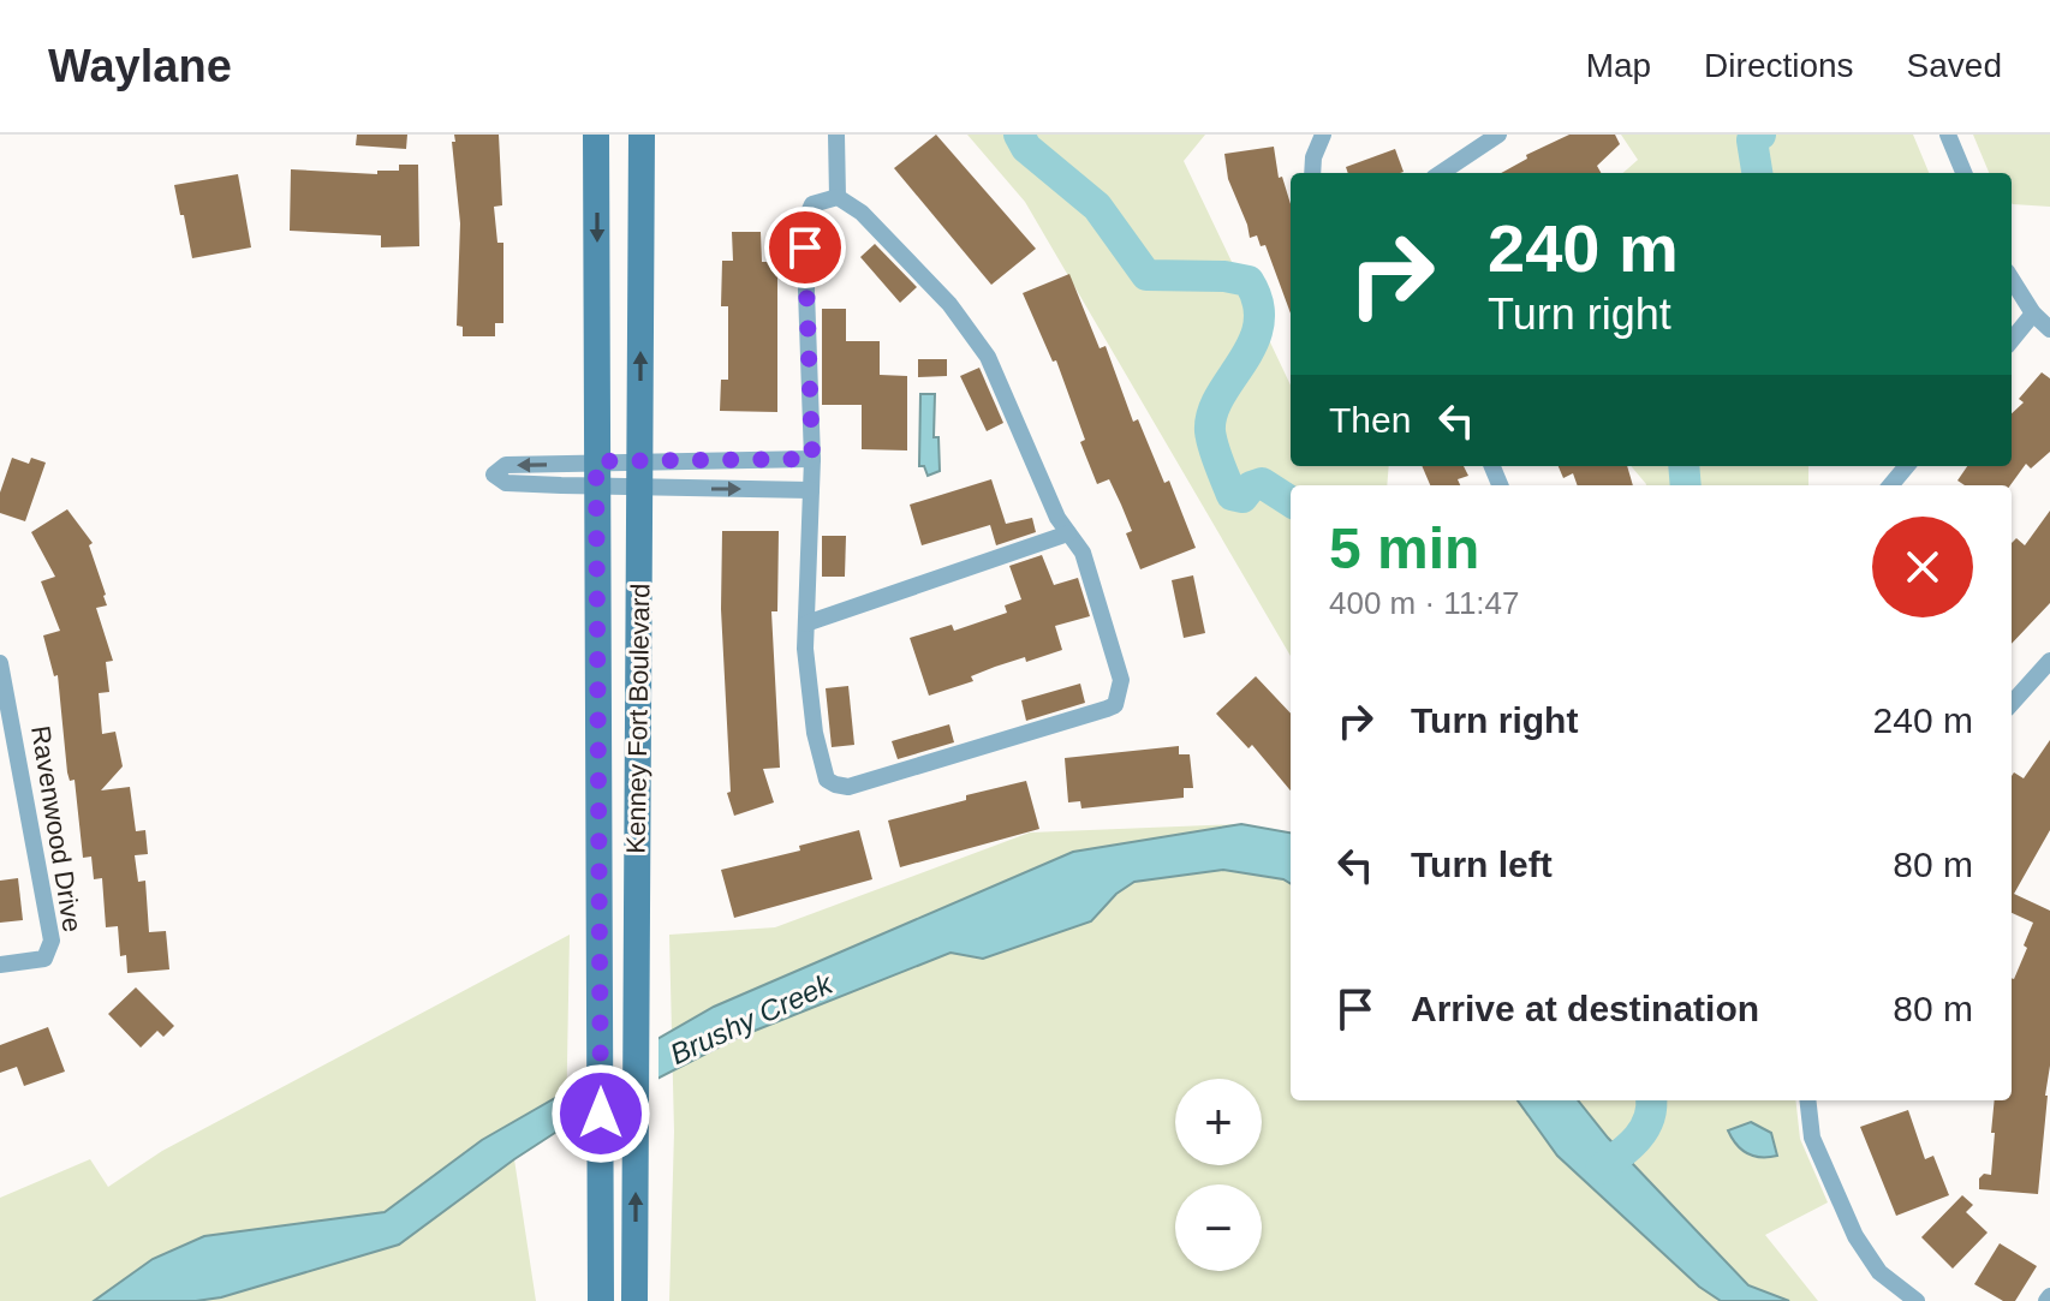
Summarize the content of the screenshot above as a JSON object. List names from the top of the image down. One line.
{"streets":{"main road":["Kenney Fort Boulevard"],"street":["Ravenwood Drive"]},"water":["Brushy Creek"],"page":{"header":"Waylane","nav":["Map","Directions","Saved"],"turn":["240 m","Turn right"],"then":"Then","heading":["5 min","400 m · 11:47"],"list":[{"name":"Turn right","value":"240 m"},{"name":"Turn left","value":"80 m"},{"name":"Arrive at destination","value":"80 m"}],"map_buttons":["+","−"]}}
